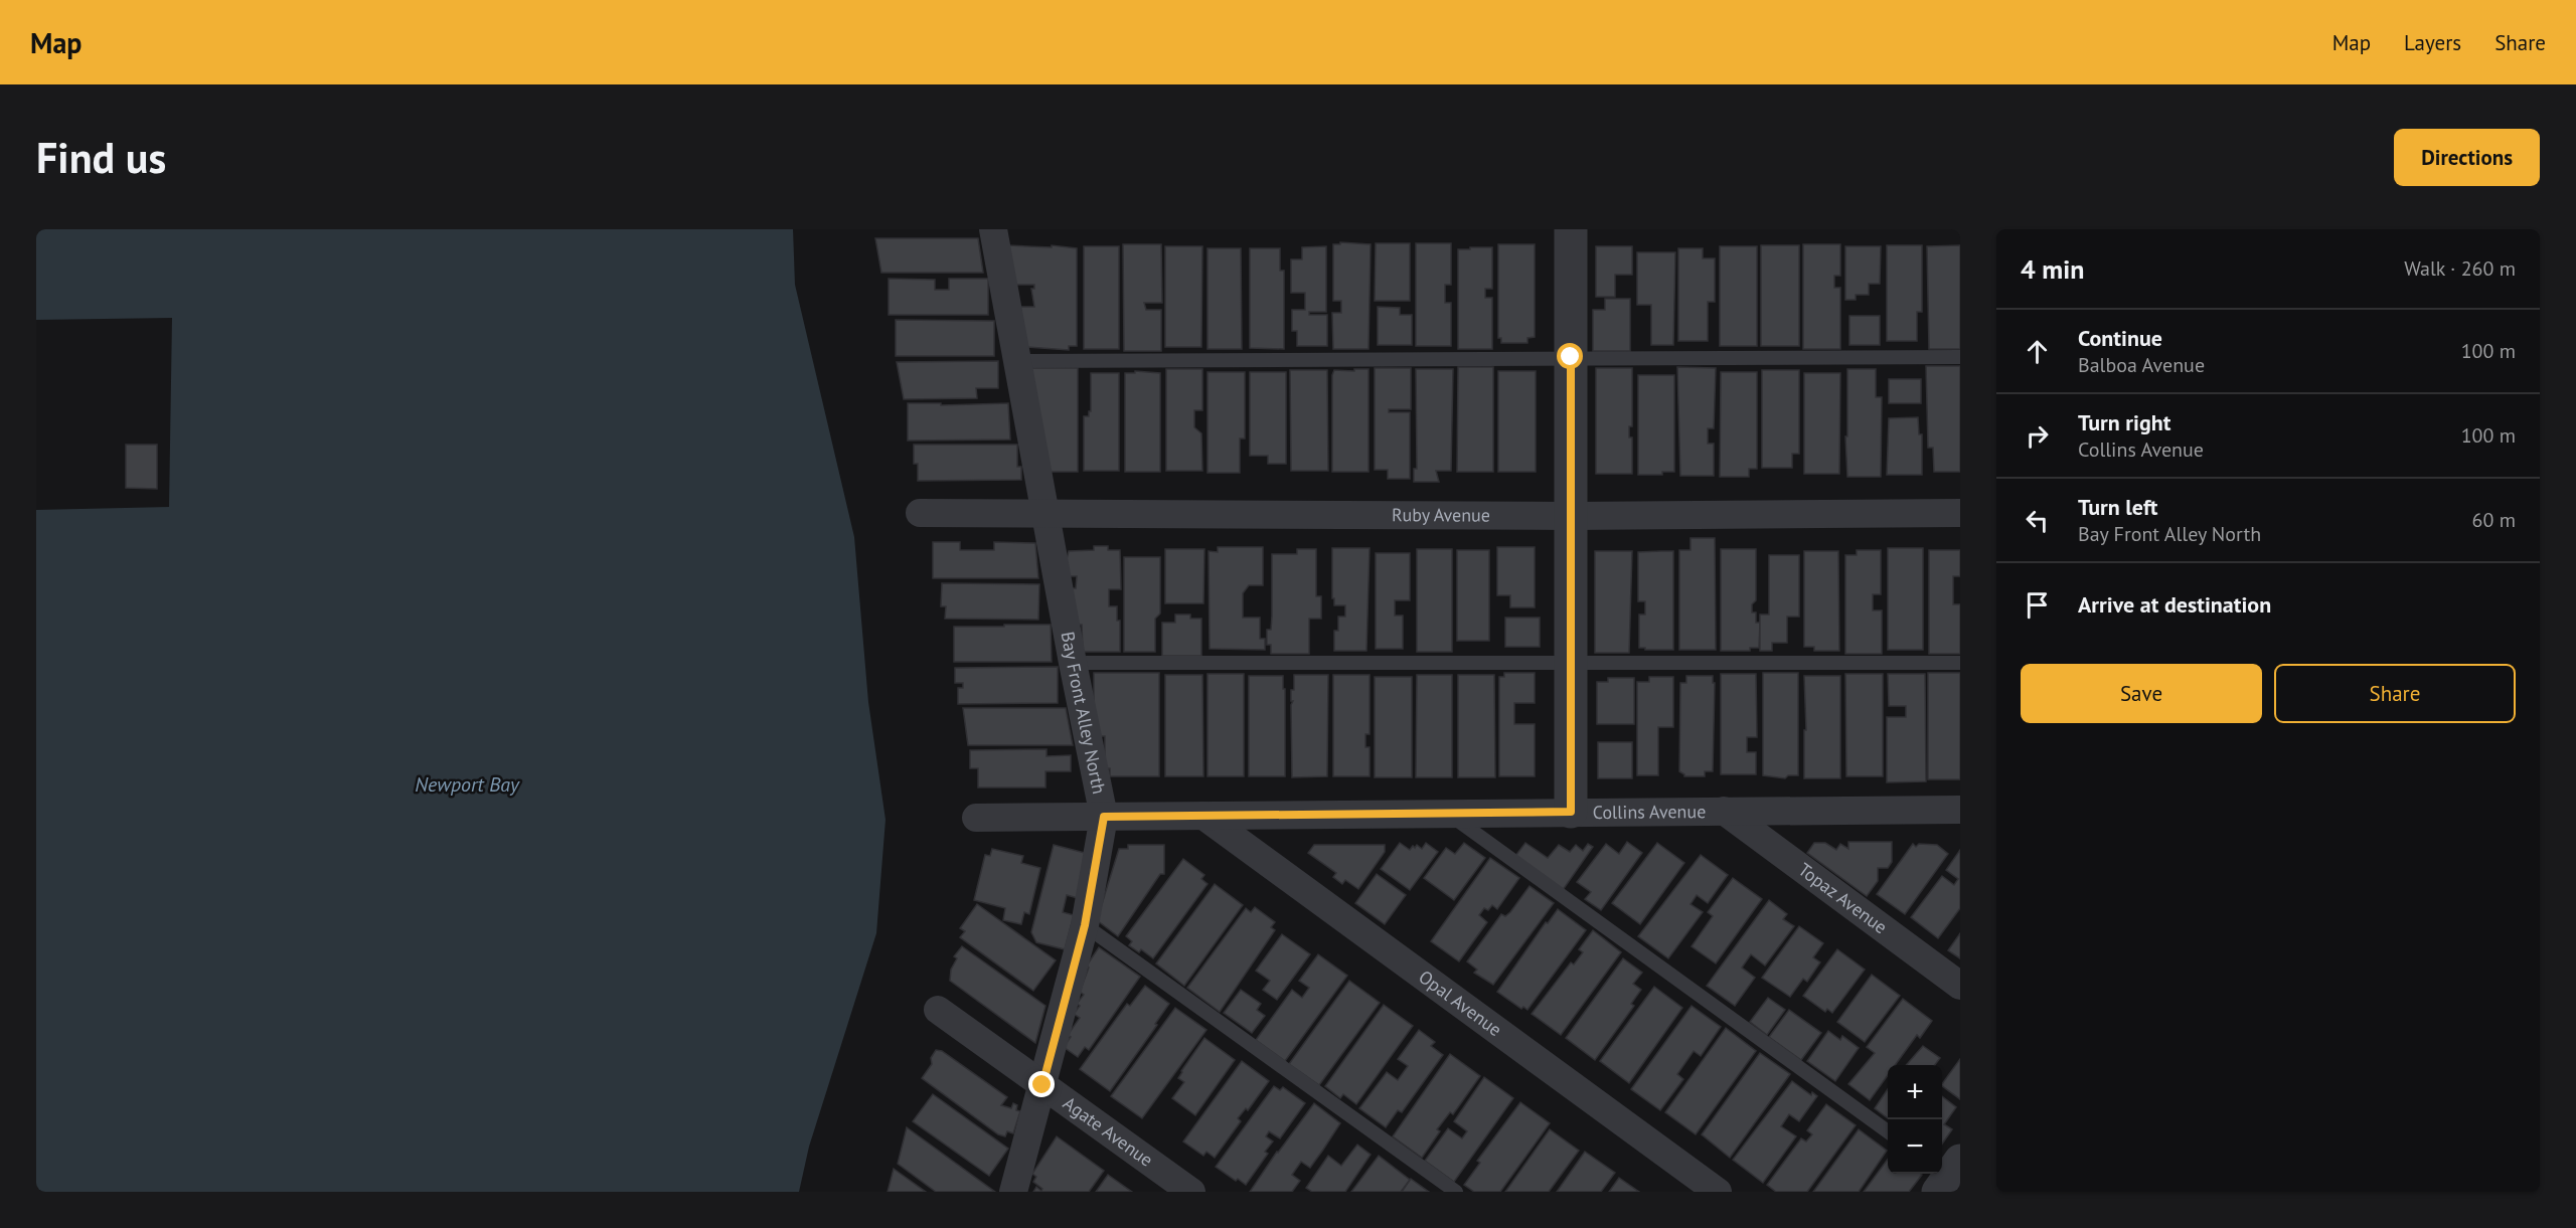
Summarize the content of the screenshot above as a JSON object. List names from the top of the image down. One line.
{"streets":{"street":["Ruby Avenue","Bay Front Alley North","Collins Avenue","Topaz Avenue","Opal Avenue","Agate Avenue"]},"crossings":[["Ruby Avenue","Bay Front Alley North"],["Bay Front Alley North","Collins Avenue"],["Bay Front Alley North","Agate Avenue"],["Collins Avenue","Topaz Avenue"],["Collins Avenue","Opal Avenue"]],"water":["Newport Bay"],"page":{"header":"Map","nav":["Map","Layers","Share"],"buttons":["Directions",["Save","Share"]],"title":"Find us","heading":["4 min","Walk · 260 m"],"list":[["Continue","Balboa Avenue","100 m"],["Turn right","Collins Avenue","100 m"],["Turn left","Bay Front Alley North","60 m"],"Arrive at destination"],"map_buttons":["+","−"]}}
